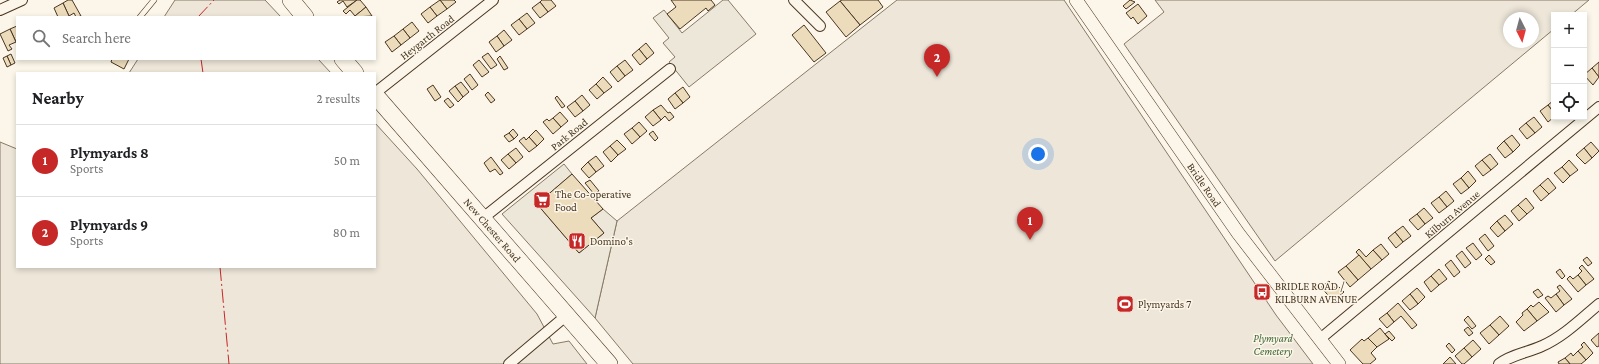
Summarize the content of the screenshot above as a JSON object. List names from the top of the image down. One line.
{"streets":{"highway":["New Chester Road"],"street":["Heygarth Road","Park Road","Bridle Road","Kilburn Avenue"]},"crossings":[["Park Road","New Chester Road"],["Bridle Road","Kilburn Avenue"]],"parks":["Plymyard Cemetery"],"places":{"supermarket":["The Co-operative Food"],"restaurant":["Domino's"],"bus stop":["BRIDLE ROAD / KILBURN AVENUE"],"sports":["Plymyards 7"]},"north":"bottom","page":{"map_buttons":["+","−"],"search":"Search here","pins":["2","1"],"heading":["Nearby","2 results"],"list":[{"mark":"1","name":"Plymyards 8","note":"Sports","value":"50 m"},{"mark":"2","name":"Plymyards 9","note":"Sports","value":"80 m"}]}}
